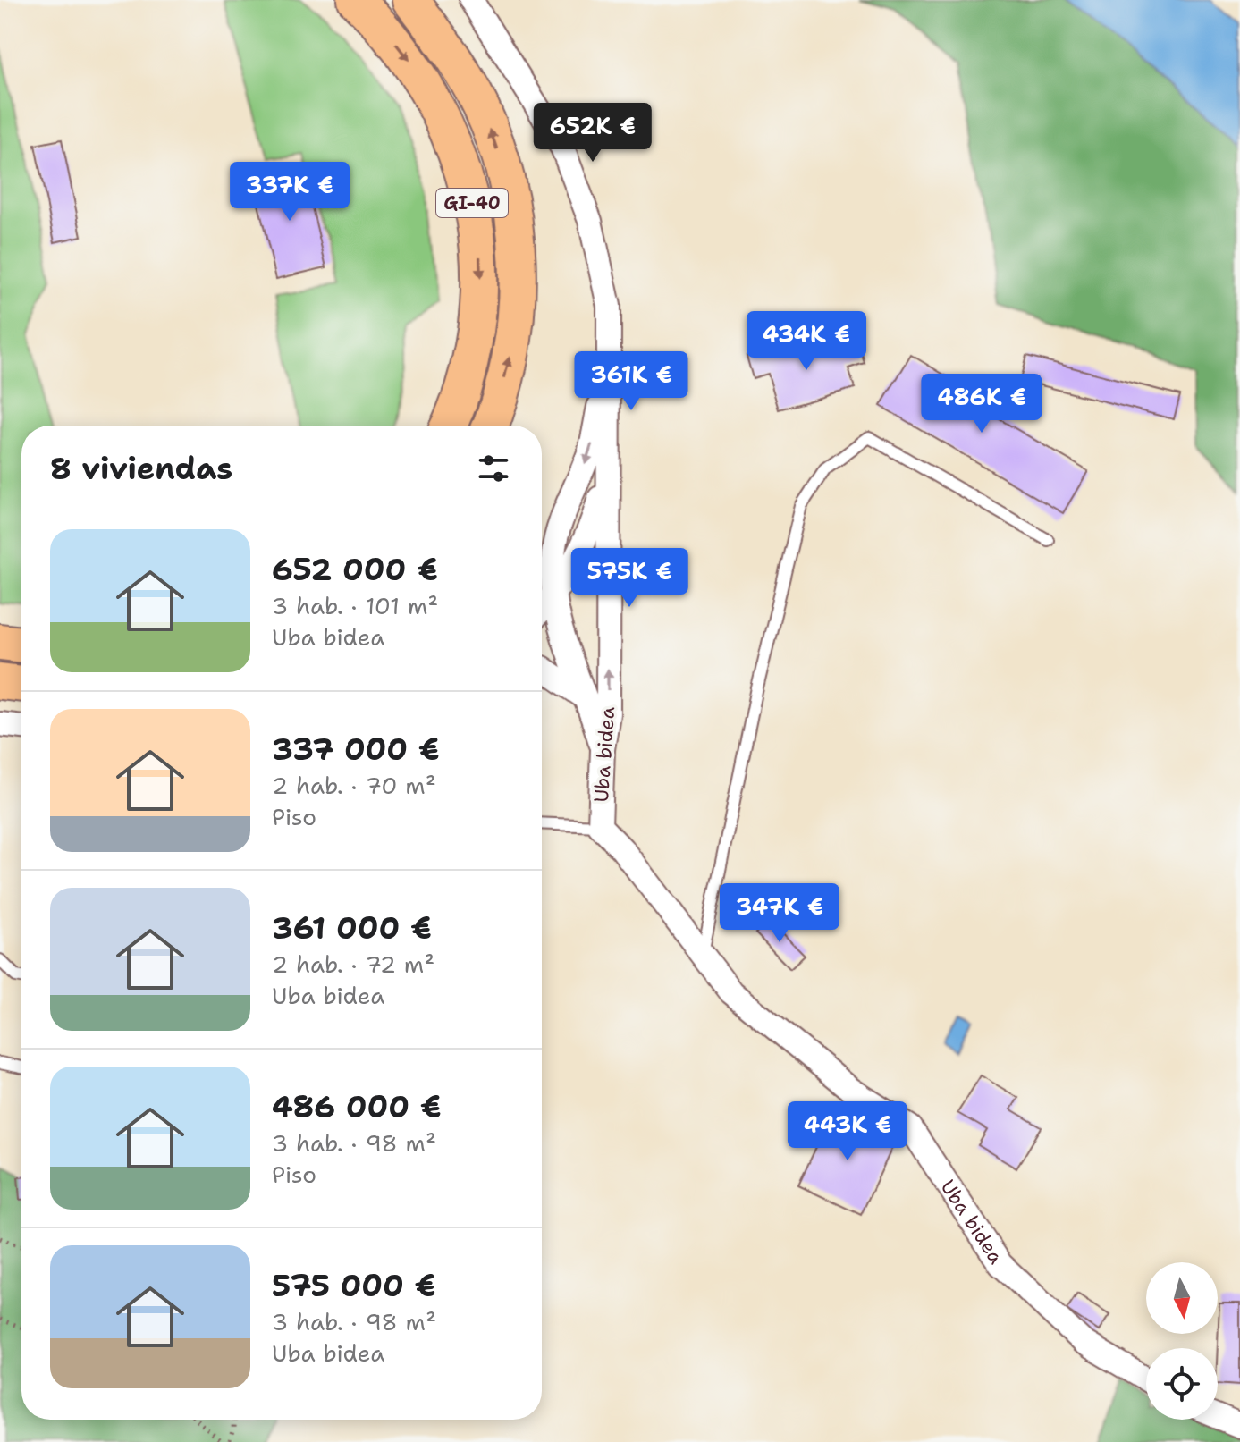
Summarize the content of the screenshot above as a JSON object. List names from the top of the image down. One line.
{"streets":{"main road":["GI-40"],"street":["Uba bidea"]},"north":"bottom","page":{"price":["652K €","337K €","434K €","361K €","486K €","575K €","347K €","443K €"],"heading":"8 viviendas","list":[{"name":"652 000 €","note":"3 hab. · 101 m² · Uba bidea"},{"name":"337 000 €","note":"2 hab. · 70 m² · Piso"},{"name":"361 000 €","note":"2 hab. · 72 m² · Uba bidea"},{"name":"486 000 €","note":"3 hab. · 98 m² · Piso"},{"name":"575 000 €","note":"3 hab. · 98 m² · Uba bidea"}]}}
